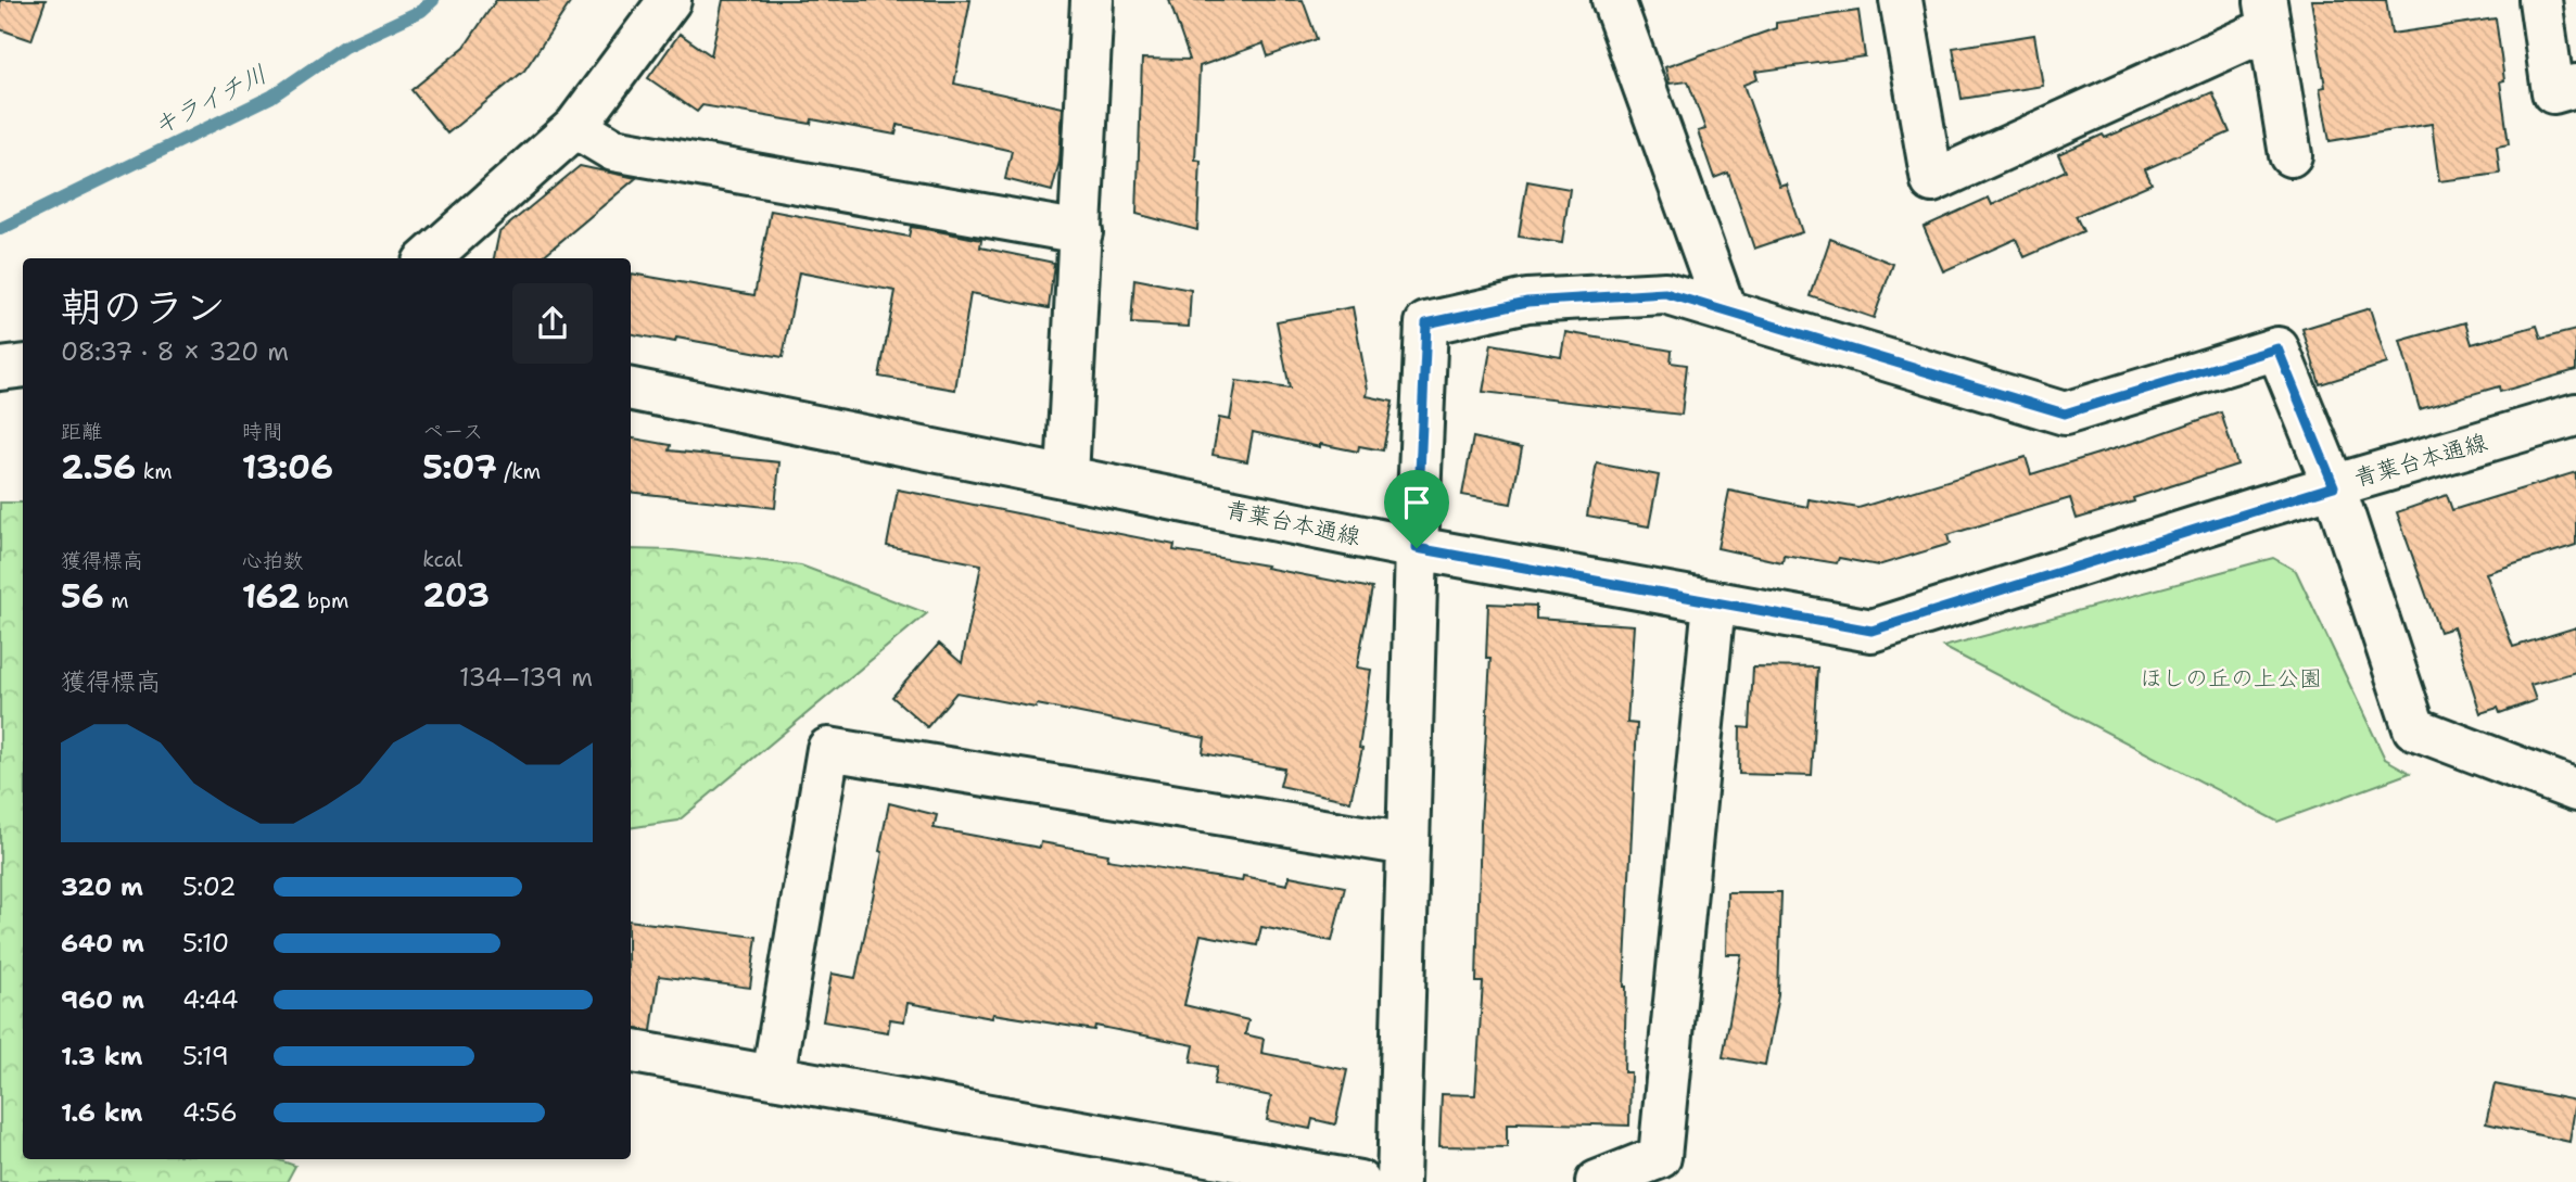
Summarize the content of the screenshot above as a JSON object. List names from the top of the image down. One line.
{"streets":{"street":["青葉台本通線"]},"water":["キライチ川"],"parks":["ほしの丘の上公園"],"page":{"heading":["朝のラン","08:37 · 8 × 320 m"],"stats":[["距離","2.56 km"],["時間","13:06"],["ペース","5:07 /km"],["獲得標高","56 m"],["心拍数","162 bpm"],["kcal","203"]],"chart":["獲得標高","134–139 m"],"list":[{"name":"320 m","note":"5:02"},{"name":"640 m","note":"5:10"},{"name":"960 m","note":"4:44"},{"name":"1.3 km","note":"5:19"},{"name":"1.6 km","note":"4:56"}]}}
